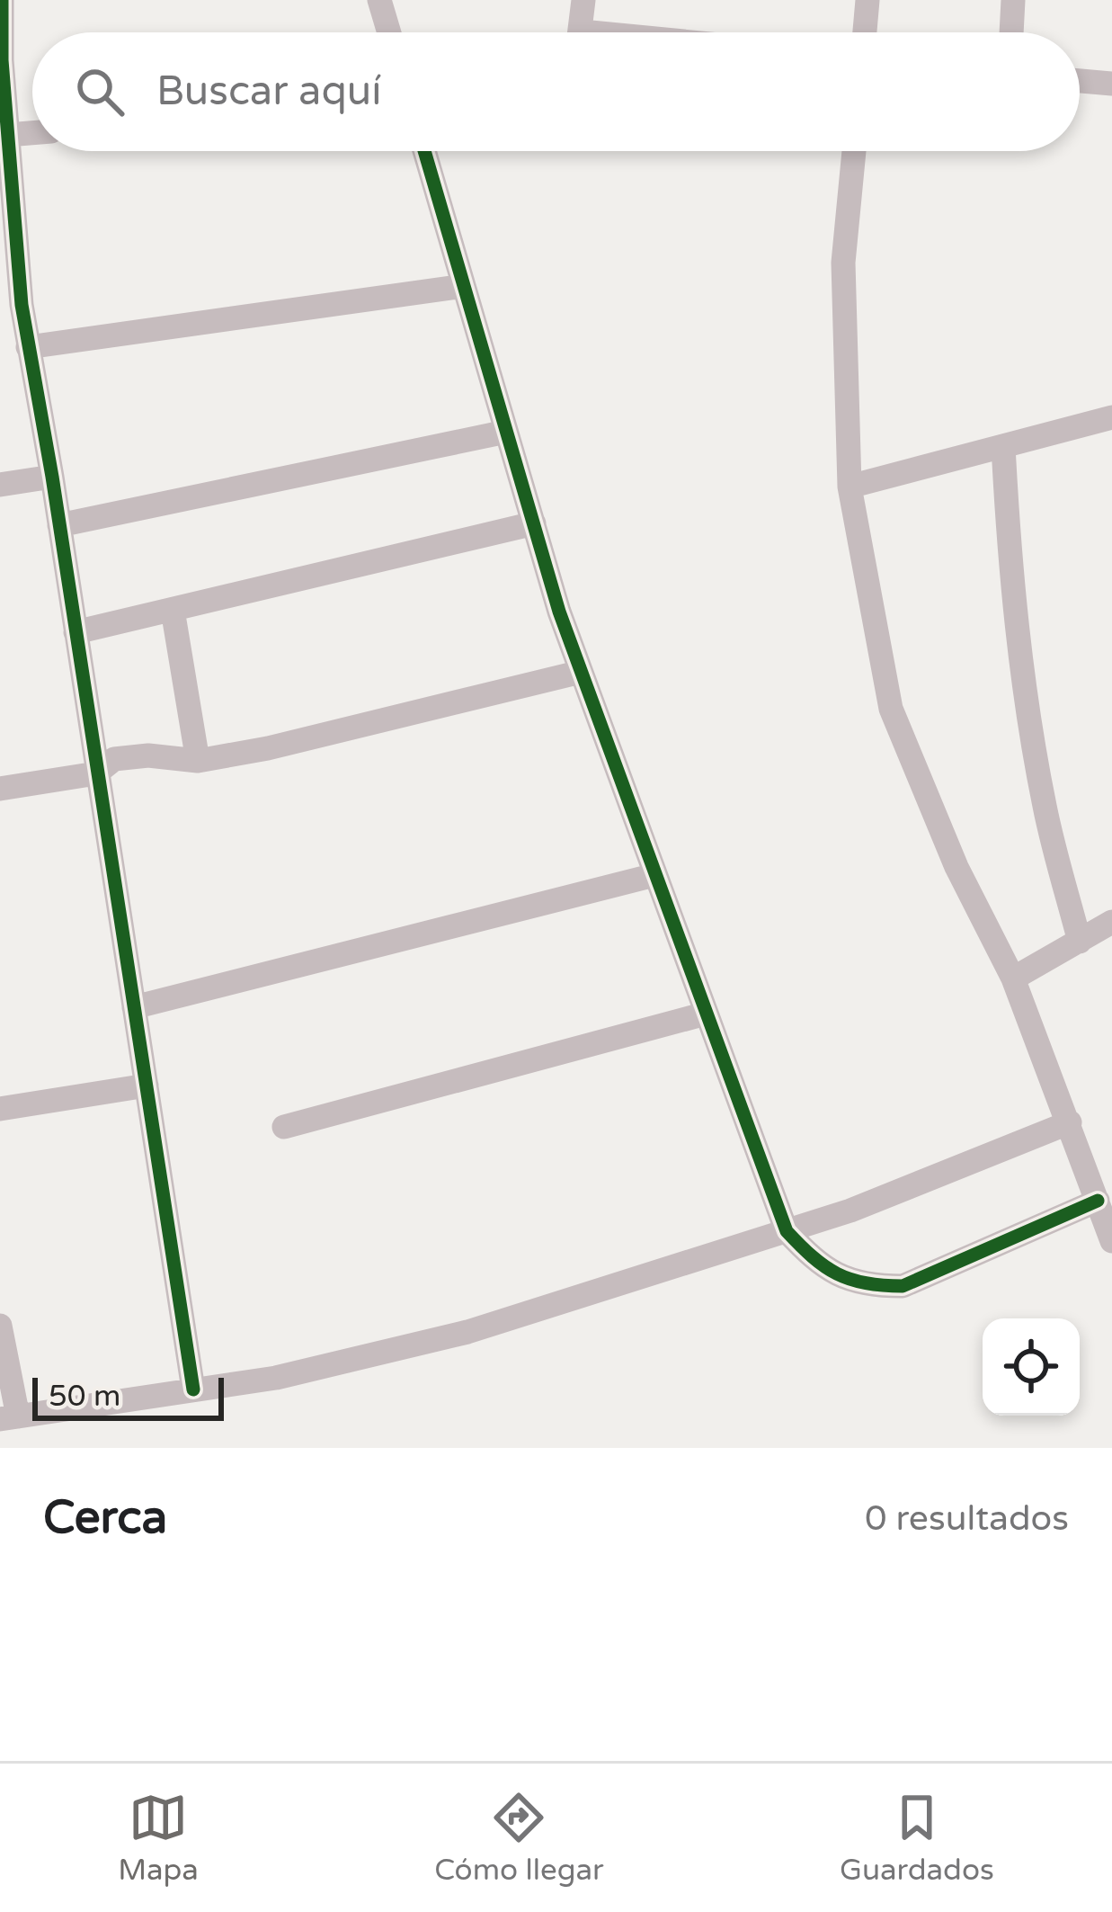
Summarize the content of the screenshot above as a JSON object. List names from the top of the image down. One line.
{"scale_bar":"50 m","page":{"search":"Buscar aquí","scale":"50 m","heading":["Cerca","0 resultados"],"nav":["Mapa","Cómo llegar","Guardados"]}}
